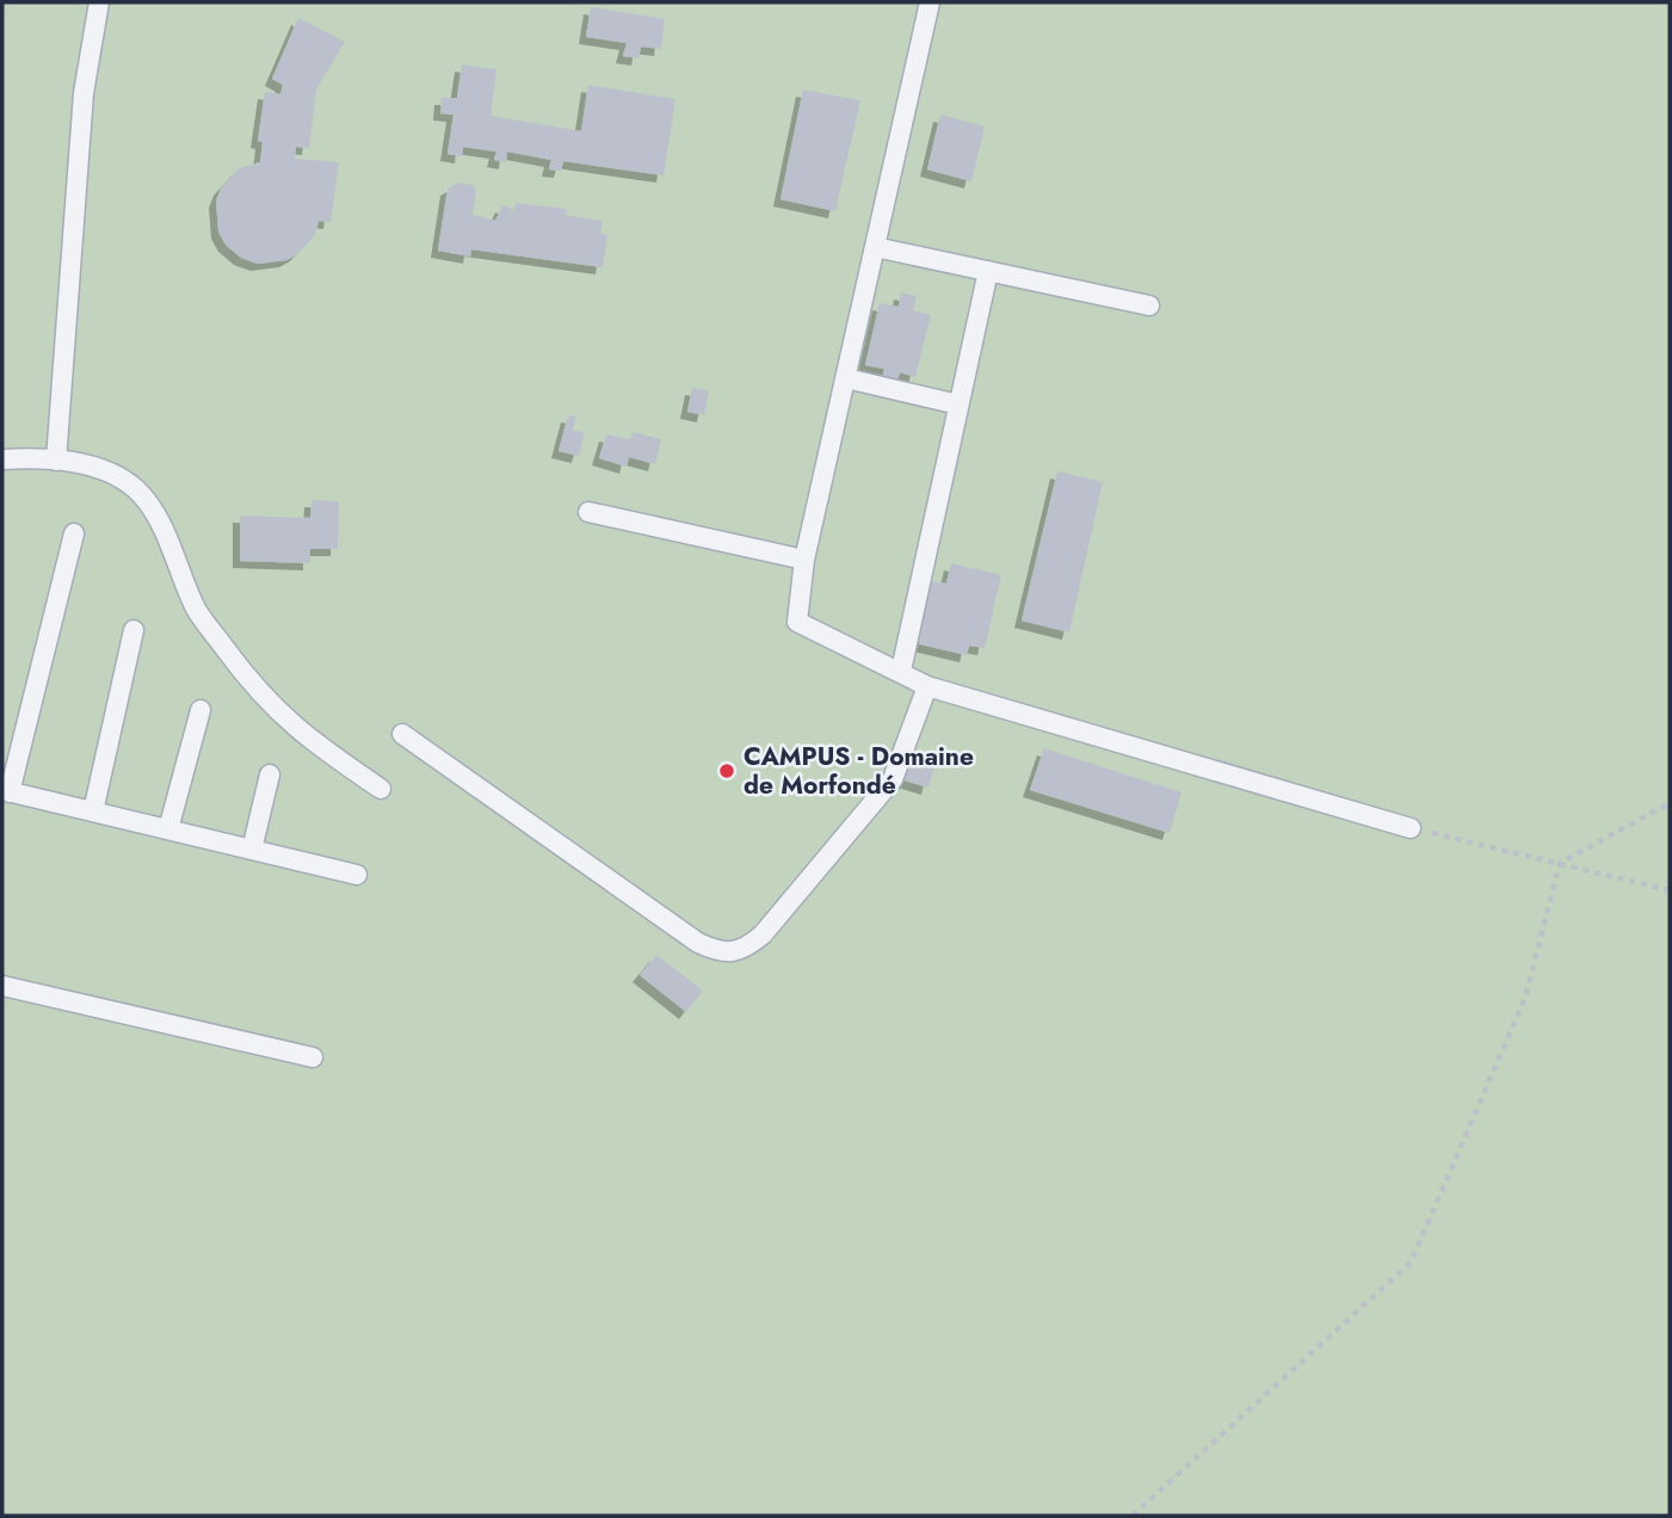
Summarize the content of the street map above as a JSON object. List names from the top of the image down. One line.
{"places":["CAMPUS - Domaine de Morfondé"]}
